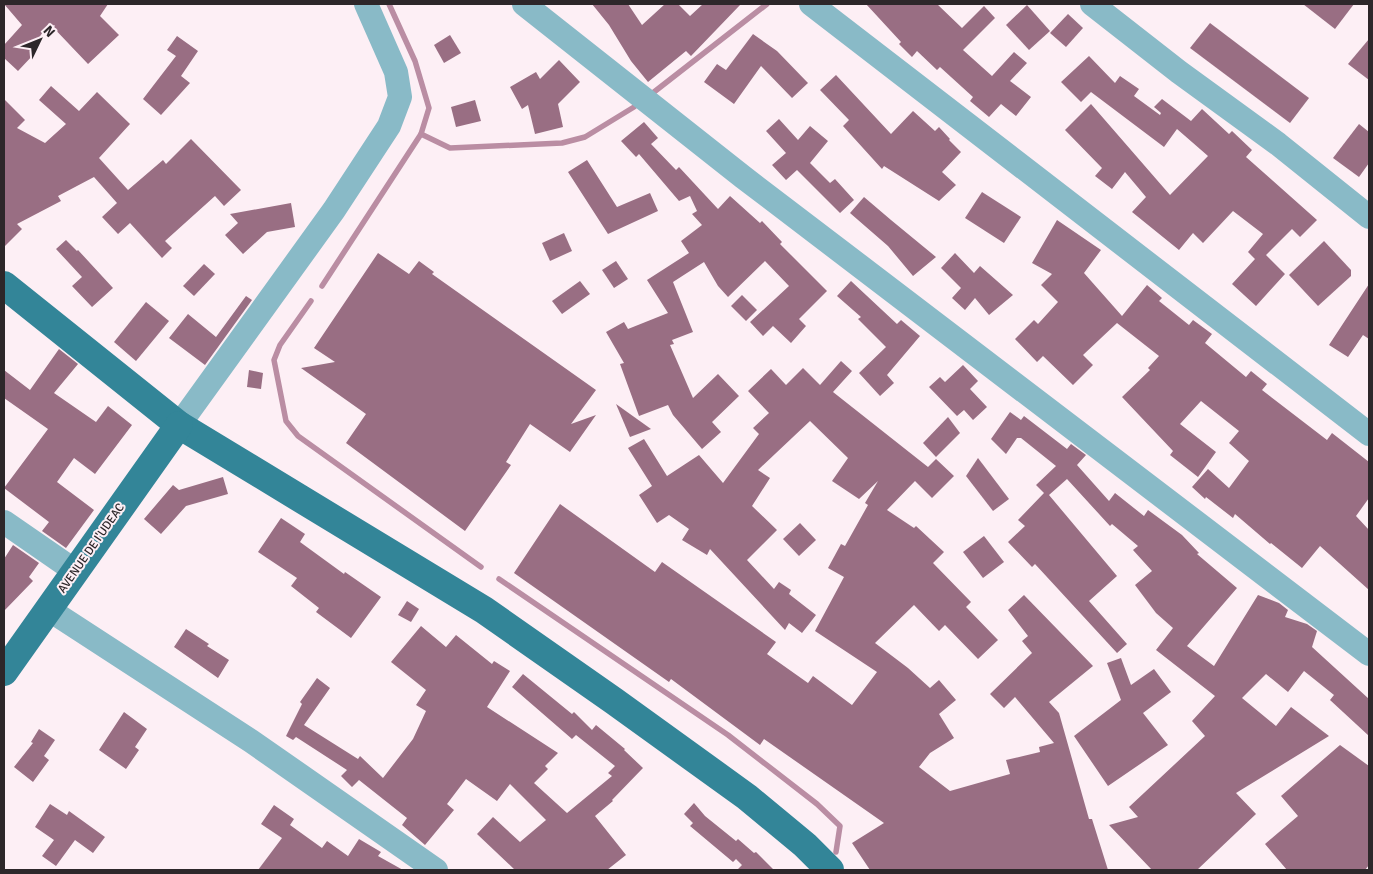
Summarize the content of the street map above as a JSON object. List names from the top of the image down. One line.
{"streets":{"main road":["AVENUE DE I'UDEAC"]},"north":"top right"}
